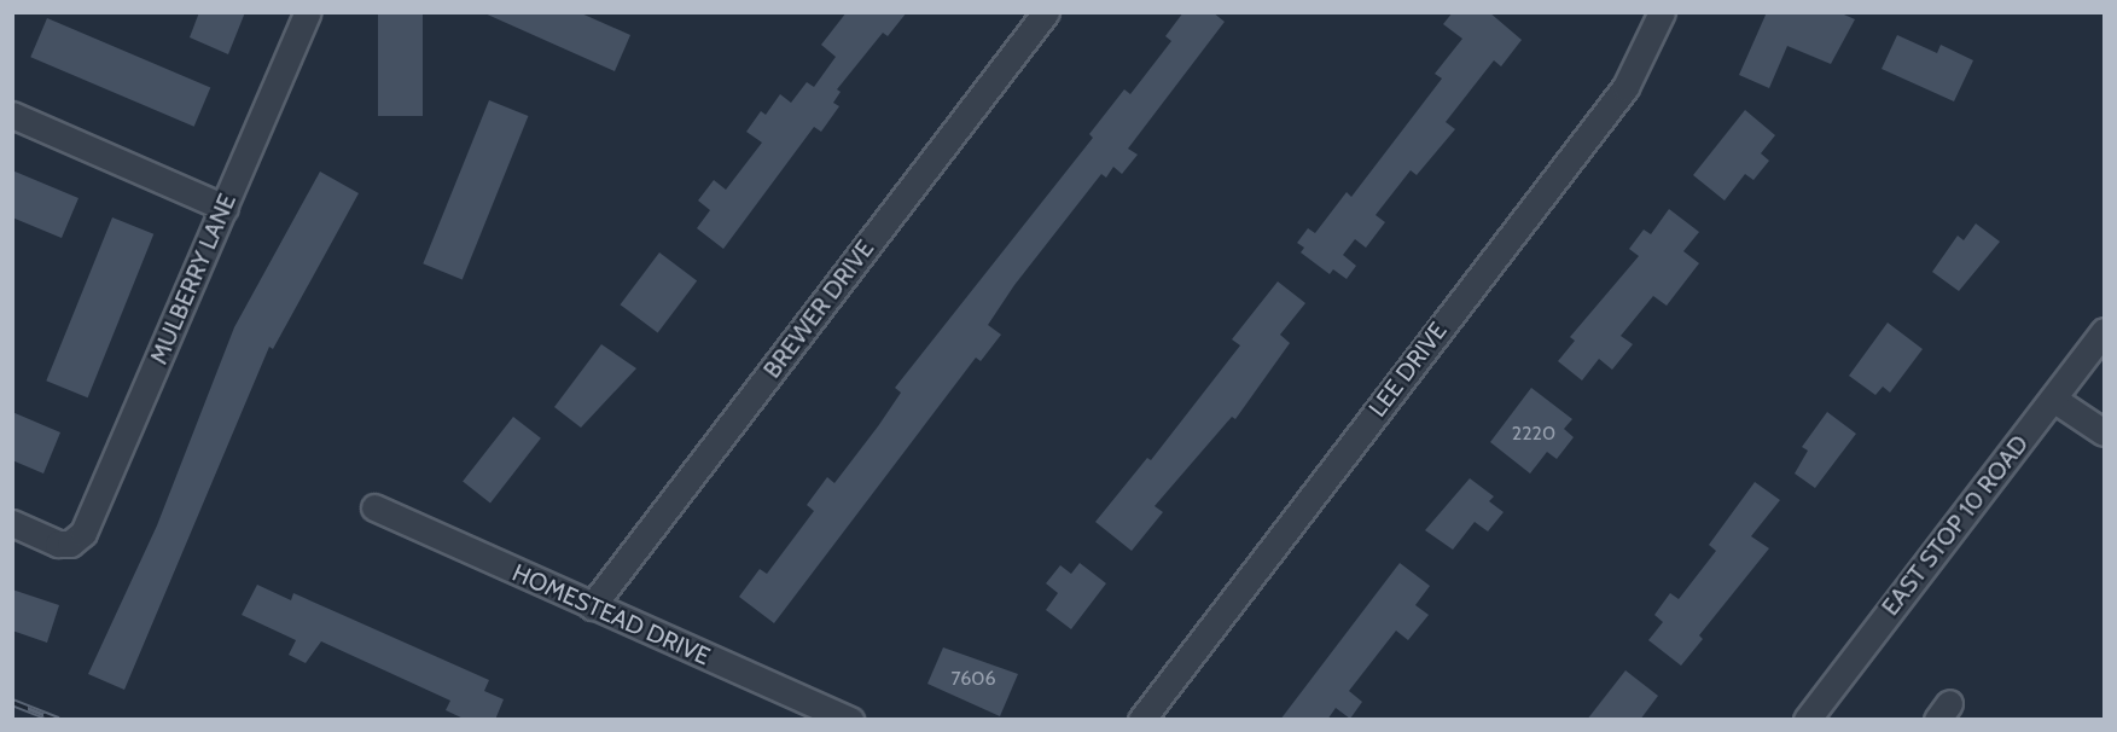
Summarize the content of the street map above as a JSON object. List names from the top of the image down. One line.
{"streets":{"street":["MULBERRY LANE","BREWER DRIVE","LEE DRIVE","EAST STOP 10 ROAD","HOMESTEAD DRIVE"]},"crossings":[["BREWER DRIVE","HOMESTEAD DRIVE"]],"house_numbers":["2220","7606"]}
